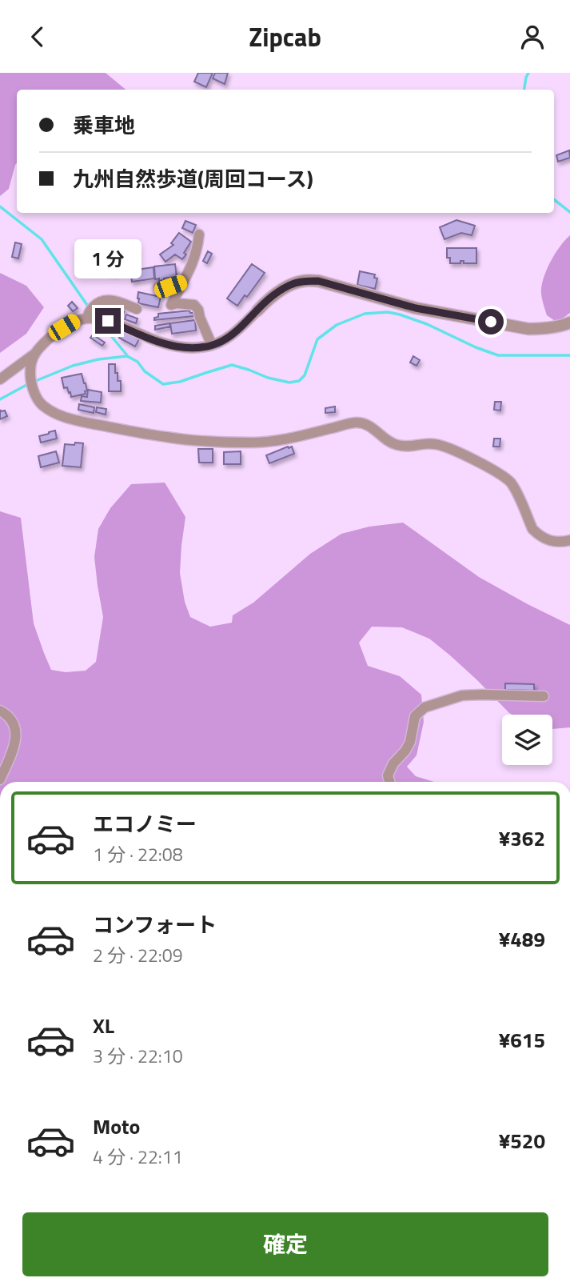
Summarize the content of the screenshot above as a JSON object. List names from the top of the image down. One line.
{"page":{"header":"Zipcab","banner":["乗車地","九州自然歩道(周回コース)"],"bubble":"1 分","list":[{"name":"エコノミー","note":"1 分 · 22:08","value":"¥362"},{"name":"コンフォート","note":"2 分 · 22:09","value":"¥489"},{"name":"XL","note":"3 分 · 22:10","value":"¥615"},{"name":"Moto","note":"4 分 · 22:11","value":"¥520"}],"buttons":"確定"}}
